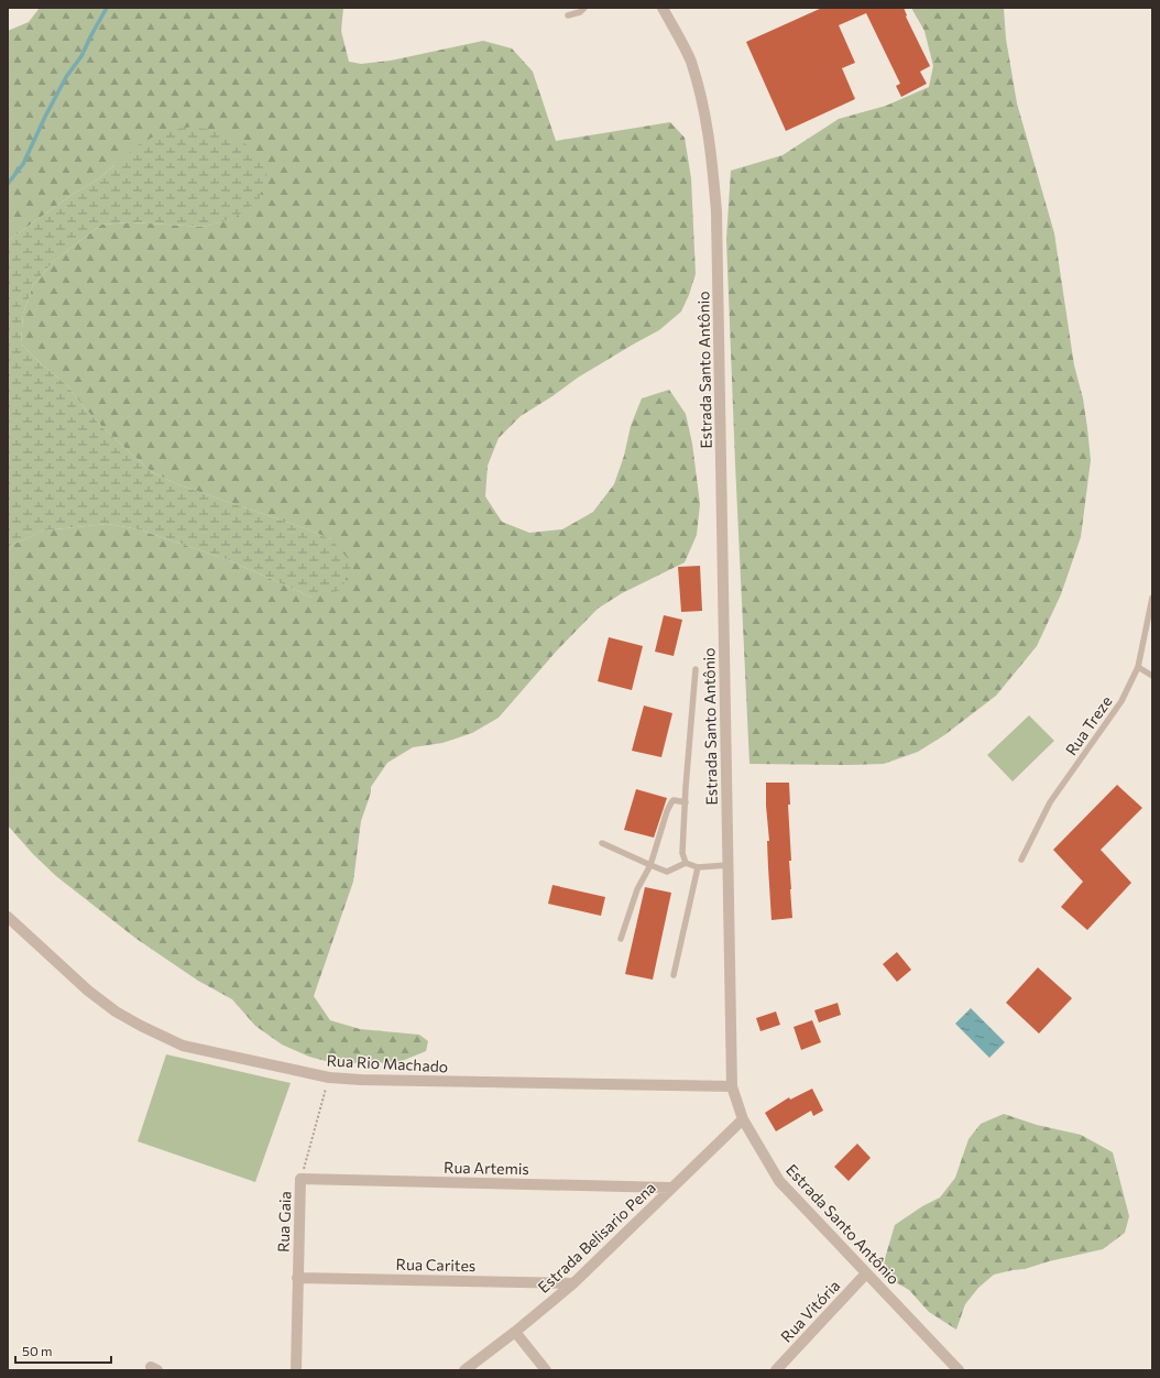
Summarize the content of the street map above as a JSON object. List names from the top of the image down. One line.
{"streets":{"street":["Estrada Santo Antônio","Rua Rio Machado","Rua Artemis","Rua Gaia","Estrada Belisario Pena","Rua Carites","Rua Vitória"],"lane":["Rua Treze"]},"crossings":[["Estrada Santo Antônio","Rua Rio Machado"],["Estrada Santo Antônio","Estrada Belisario Pena"],["Estrada Santo Antônio","Rua Vitória"],["Rua Rio Machado","Rua Gaia"],["Rua Artemis","Rua Gaia"],["Rua Artemis","Estrada Belisario Pena"],["Rua Gaia","Rua Carites"],["Estrada Belisario Pena","Rua Carites"]],"scale_bar":"50 m"}
